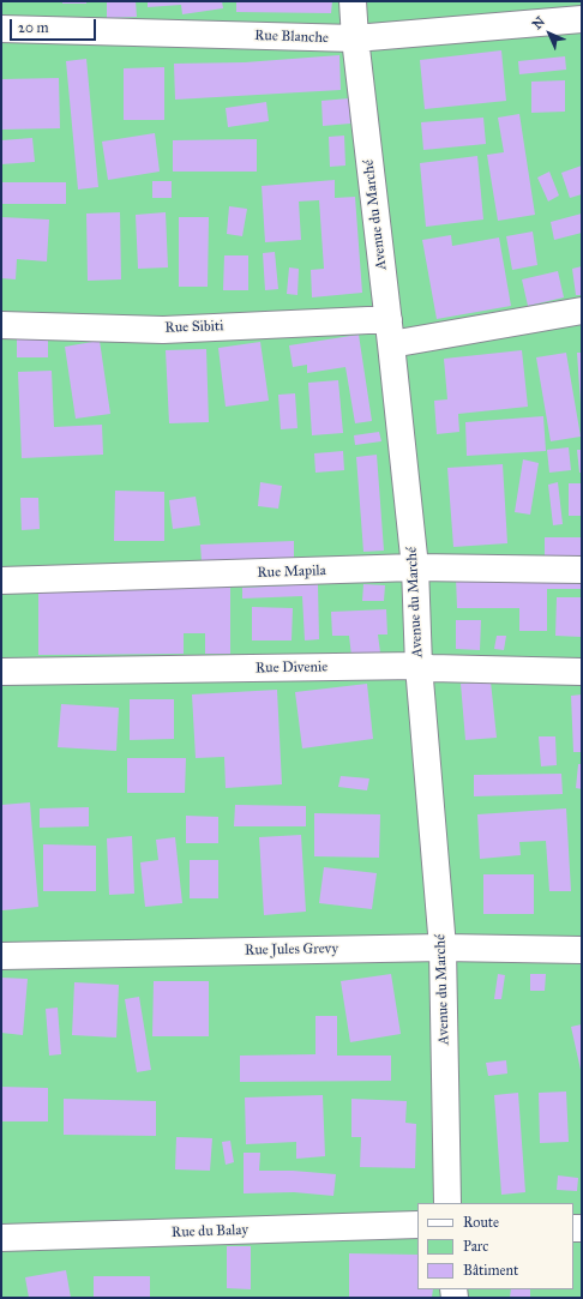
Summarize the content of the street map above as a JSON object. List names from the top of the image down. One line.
{"streets":{"street":["Rue Blanche","Avenue du Marché","Rue Sibiti","Rue Mapila","Rue Divenie","Rue Jules Grevy","Rue du Balay"]},"crossings":[["Rue Blanche","Avenue du Marché"],["Avenue du Marché","Rue Sibiti"],["Avenue du Marché","Rue Mapila"],["Avenue du Marché","Rue Divenie"],["Avenue du Marché","Rue Jules Grevy"]],"legend":["Route","Parc","Bâtiment"],"scale_bar":"20 m","north":"top left"}
